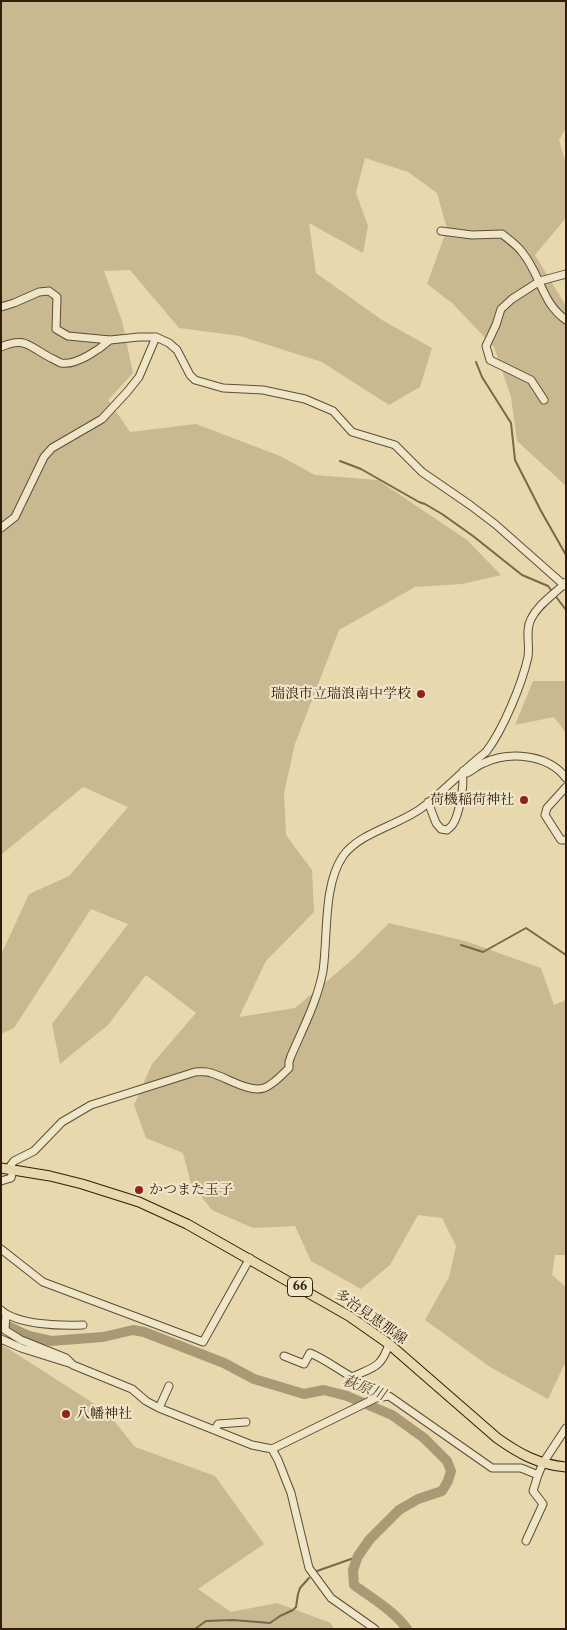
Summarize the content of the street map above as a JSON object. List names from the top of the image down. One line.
{"streets":{"main road":["66","多治見恵那線"]},"water":["萩原川"],"places":["瑞浪市立瑞浪南中学校","荷機稲荷神社","かつまた玉子","八幡神社"]}
